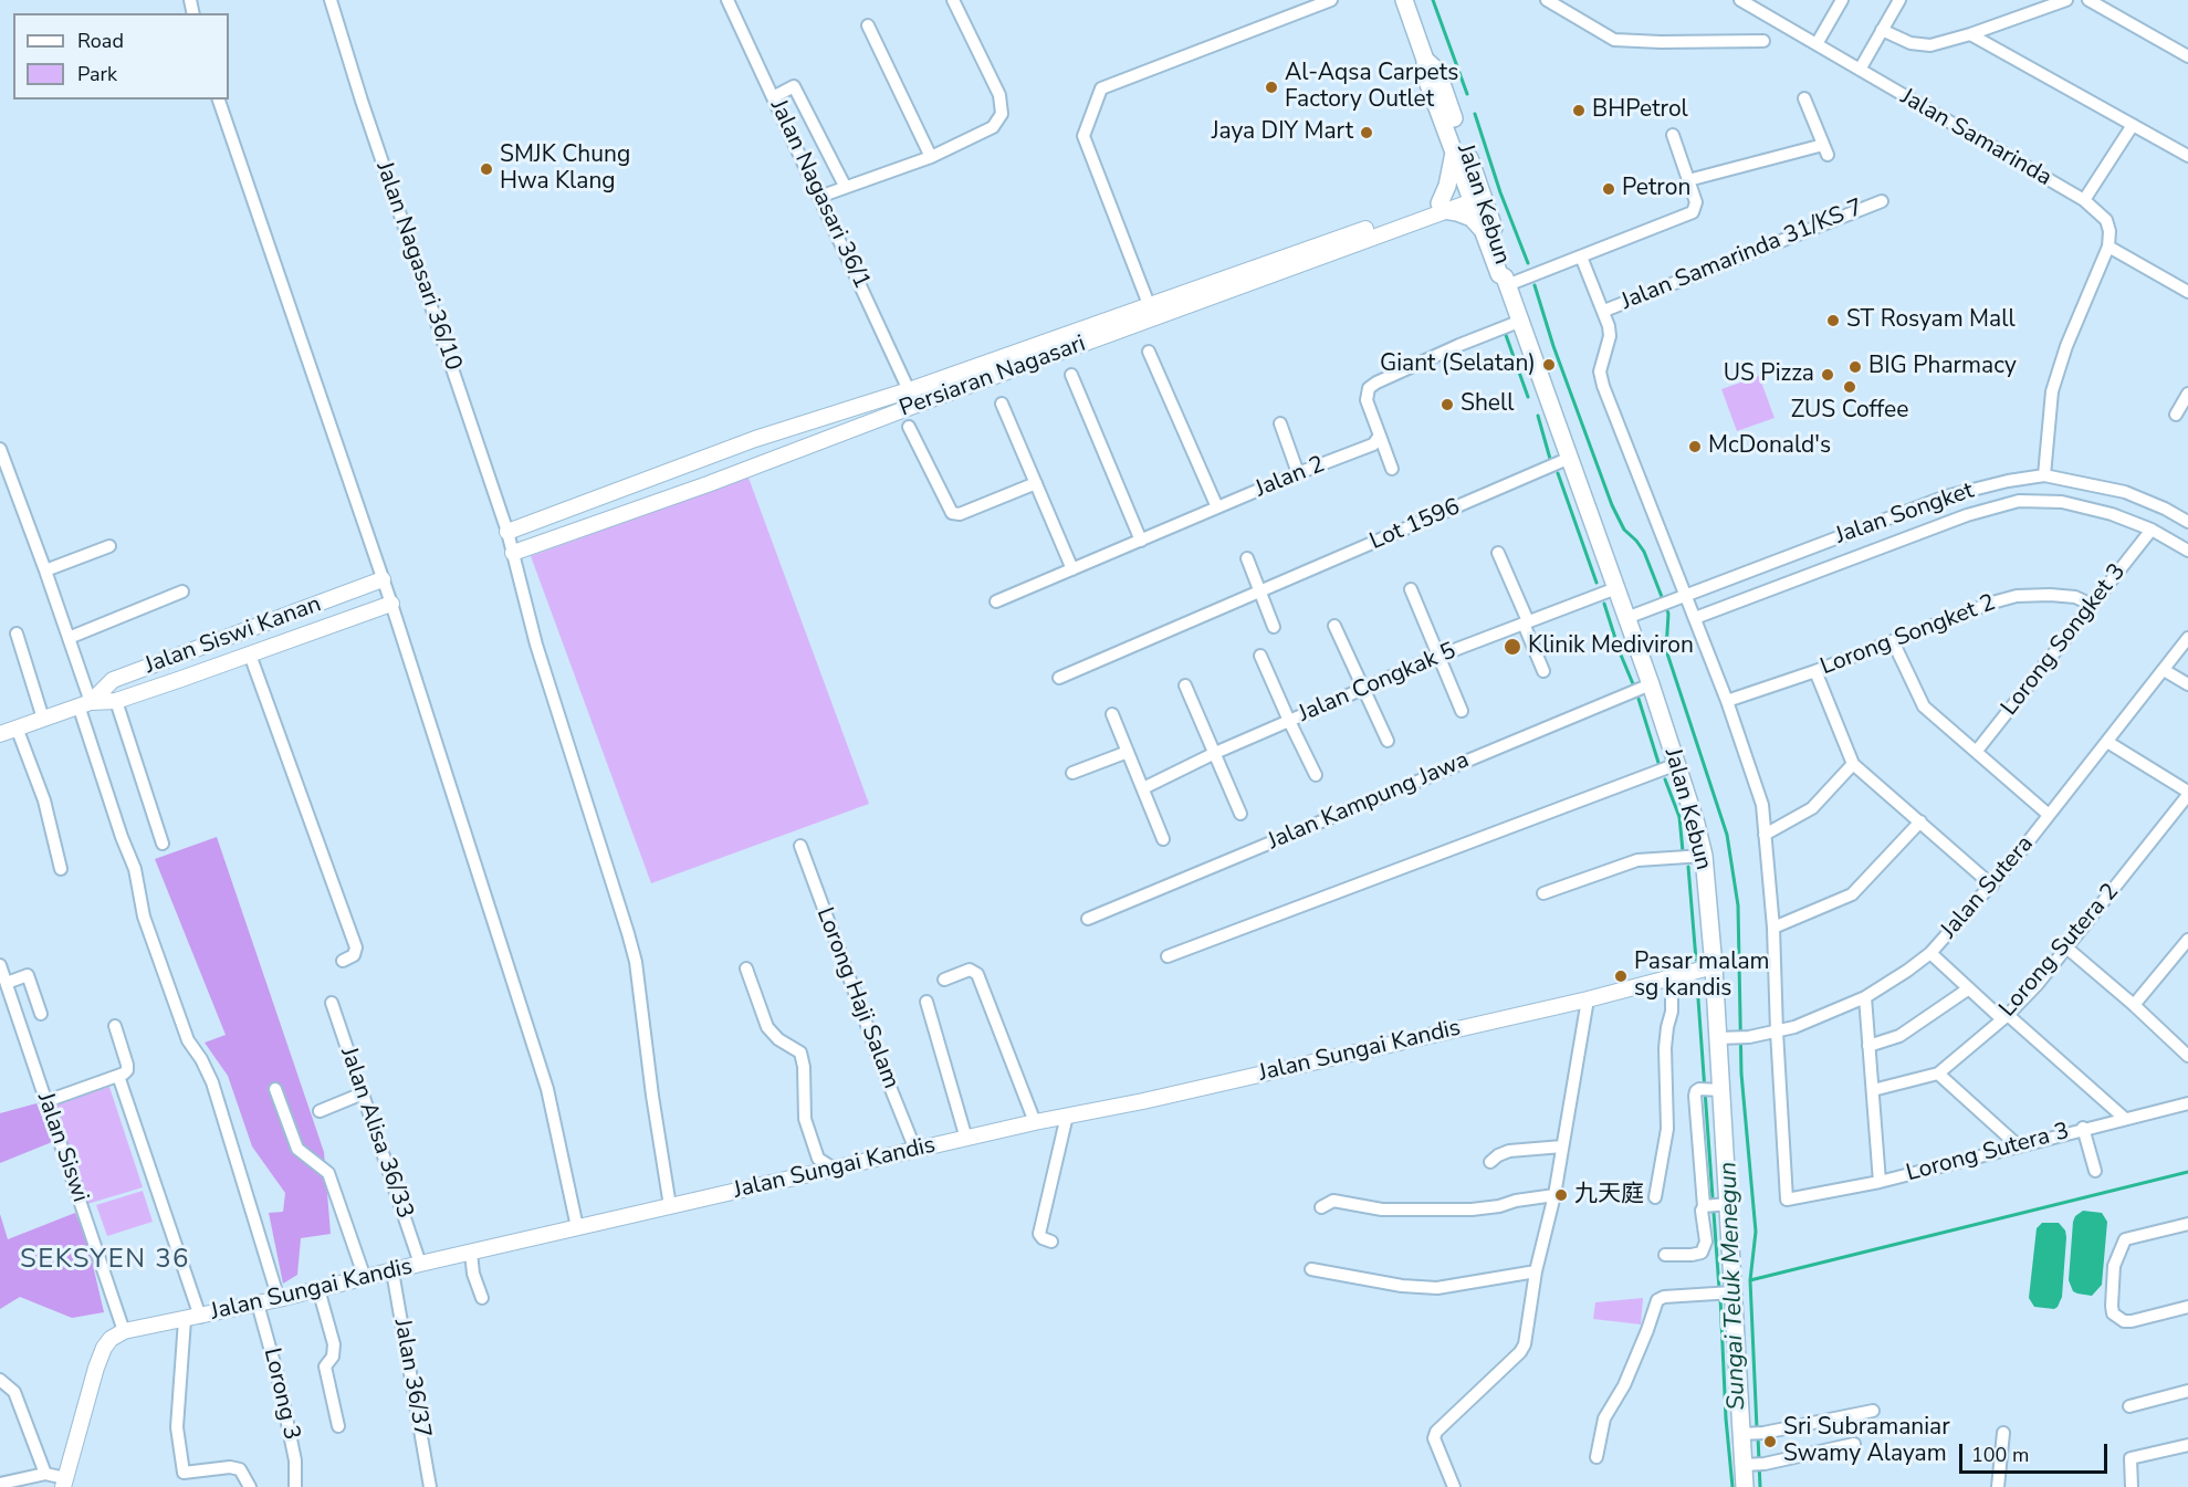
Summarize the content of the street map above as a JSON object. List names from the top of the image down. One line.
{"streets":{"main road":["Jalan Kebun"],"street":["Jalan Samarinda","Jalan Nagasari 36/1","Jalan Samarinda 31/KS 7","Jalan Nagasari 36/10","Persiaran Nagasari","Jalan 2","Jalan Songket","Lot 1596","Jalan Siswi Kanan","Lorong Songket 2","Lorong Songket 3","Jalan Congkak 5","Jalan Kampung Jawa","Jalan Sutera","Lorong Sutera 2","Lorong Haji Salam","Jalan Sungai Kandis","Jalan Alisa 36/33","Jalan Siswi","Lorong Sutera 3","Jalan 36/37","Lorong 3"]},"crossings":[["Jalan Nagasari 36/1","Persiaran Nagasari"],["Jalan Kebun","Persiaran Nagasari"],["Jalan Kebun","Jalan Songket"],["Jalan Kebun","Lot 1596"],["Jalan Kebun","Jalan Congkak 5"],["Jalan Kebun","Jalan Kampung Jawa"],["Jalan Kebun","Jalan Sutera"],["Jalan Kebun","Jalan Sungai Kandis"],["Jalan Nagasari 36/10","Persiaran Nagasari"],["Jalan Nagasari 36/10","Jalan Sungai Kandis"],["Jalan Songket","Lorong Songket 3"],["Lorong Songket 2","Lorong Songket 3"],["Jalan Sutera","Lorong Sutera 3"],["Lorong Haji Salam","Jalan Sungai Kandis"],["Jalan Sungai Kandis","Jalan Alisa 36/33"],["Jalan Sungai Kandis","Jalan Siswi"],["Jalan Sungai Kandis","Jalan 36/37"],["Jalan Sungai Kandis","Lorong 3"]],"districts":["SEKSYEN 36"],"water":["Sungai Teluk Menegun"],"places":["Al-Aqsa Carpets Factory Outlet","BHPetrol","Jaya DIY Mart","SMJK Chung Hwa Klang","Petron","ST Rosyam Mall","Giant (Selatan)","BIG Pharmacy","US Pizza","ZUS Coffee","Shell","McDonald's","Klinik Mediviron","Pasar malam sg kandis","九天庭","Sri Subramaniar Swamy Alayam"],"legend":["Road","Park"],"scale_bar":"100 m"}
